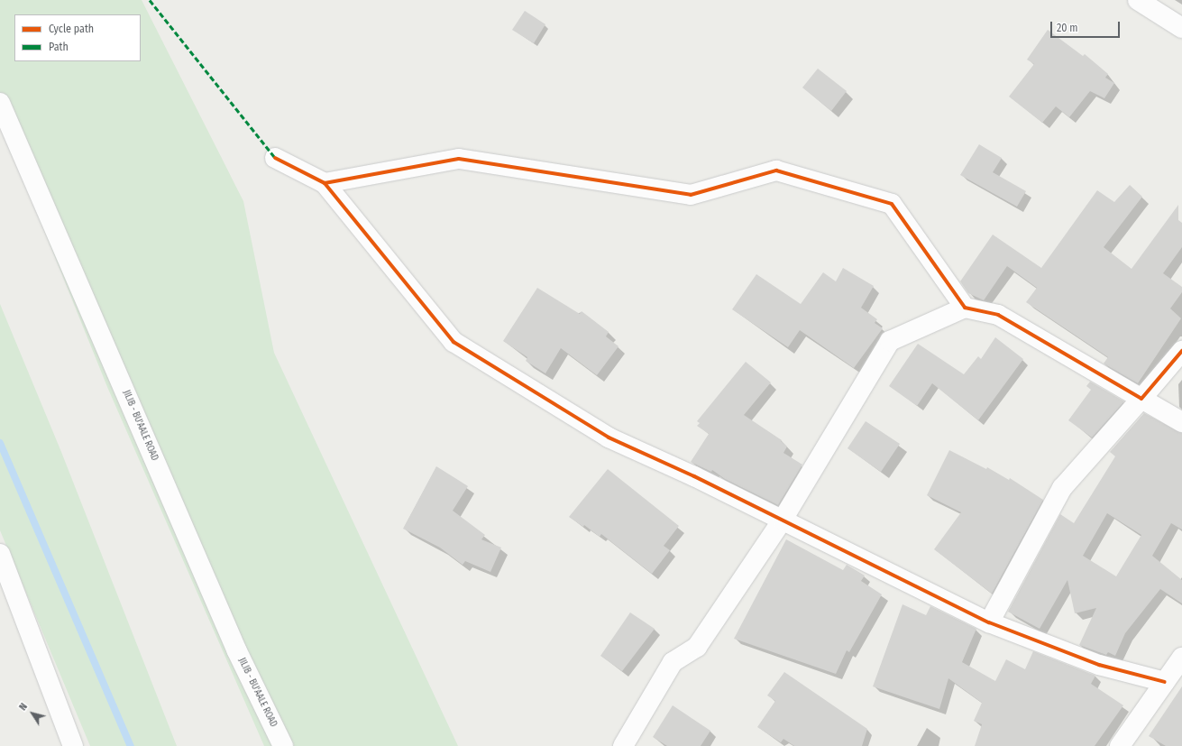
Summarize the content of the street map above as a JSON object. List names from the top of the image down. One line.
{"streets":{"street":["JILIB - BU'AALE ROAD"]},"legend":["Cycle path","Path"],"scale_bar":"20 m","north":"top left"}
